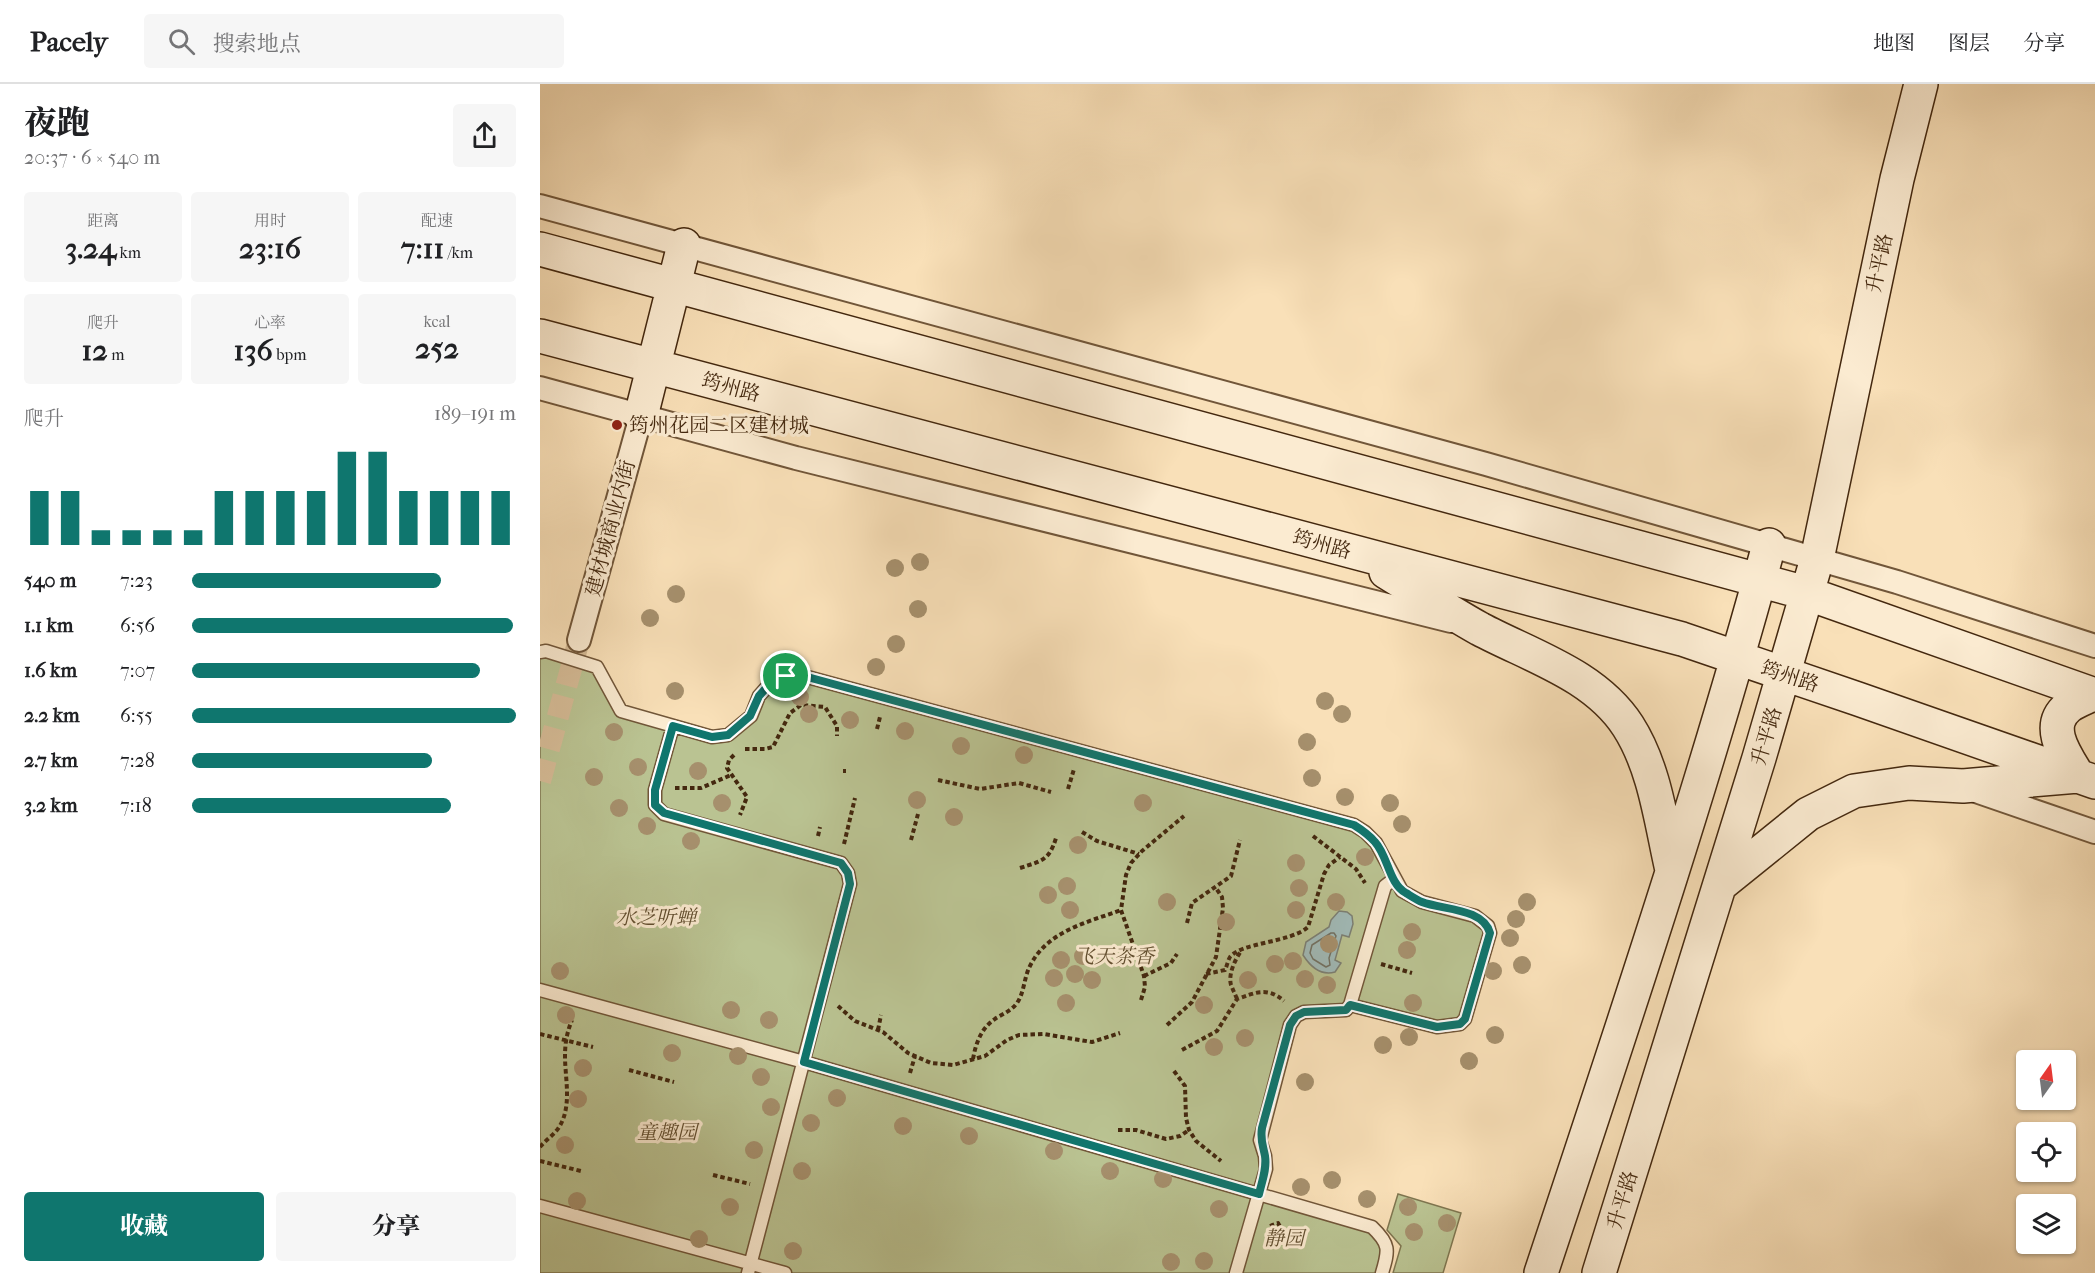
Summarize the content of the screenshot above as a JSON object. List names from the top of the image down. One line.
{"streets":{"main road":["升平路","筠州路"],"street":["建材城商业内街"]},"crossings":[["升平路","筠州路"]],"parks":["水芝听蝉","飞天茶香","童趣园","静园"],"places":["筠州花园二区建材城"],"north":"top","page":{"header":"Pacely","search":"搜索地点","nav":["地图","图层","分享"],"heading":["夜跑","20:37 · 6 × 540 m"],"stats":[["距离","3.24 km"],["用时","23:16"],["配速","7:11 /km"],["爬升","12 m"],["心率","136 bpm"],["kcal","252"]],"chart":["爬升","189–191 m"],"list":[{"name":"540 m","note":"7:23"},{"name":"1.1 km","note":"6:56"},{"name":"1.6 km","note":"7:07"},{"name":"2.2 km","note":"6:55"},{"name":"2.7 km","note":"7:28"},{"name":"3.2 km","note":"7:18"}],"buttons":["收藏","分享"]}}
